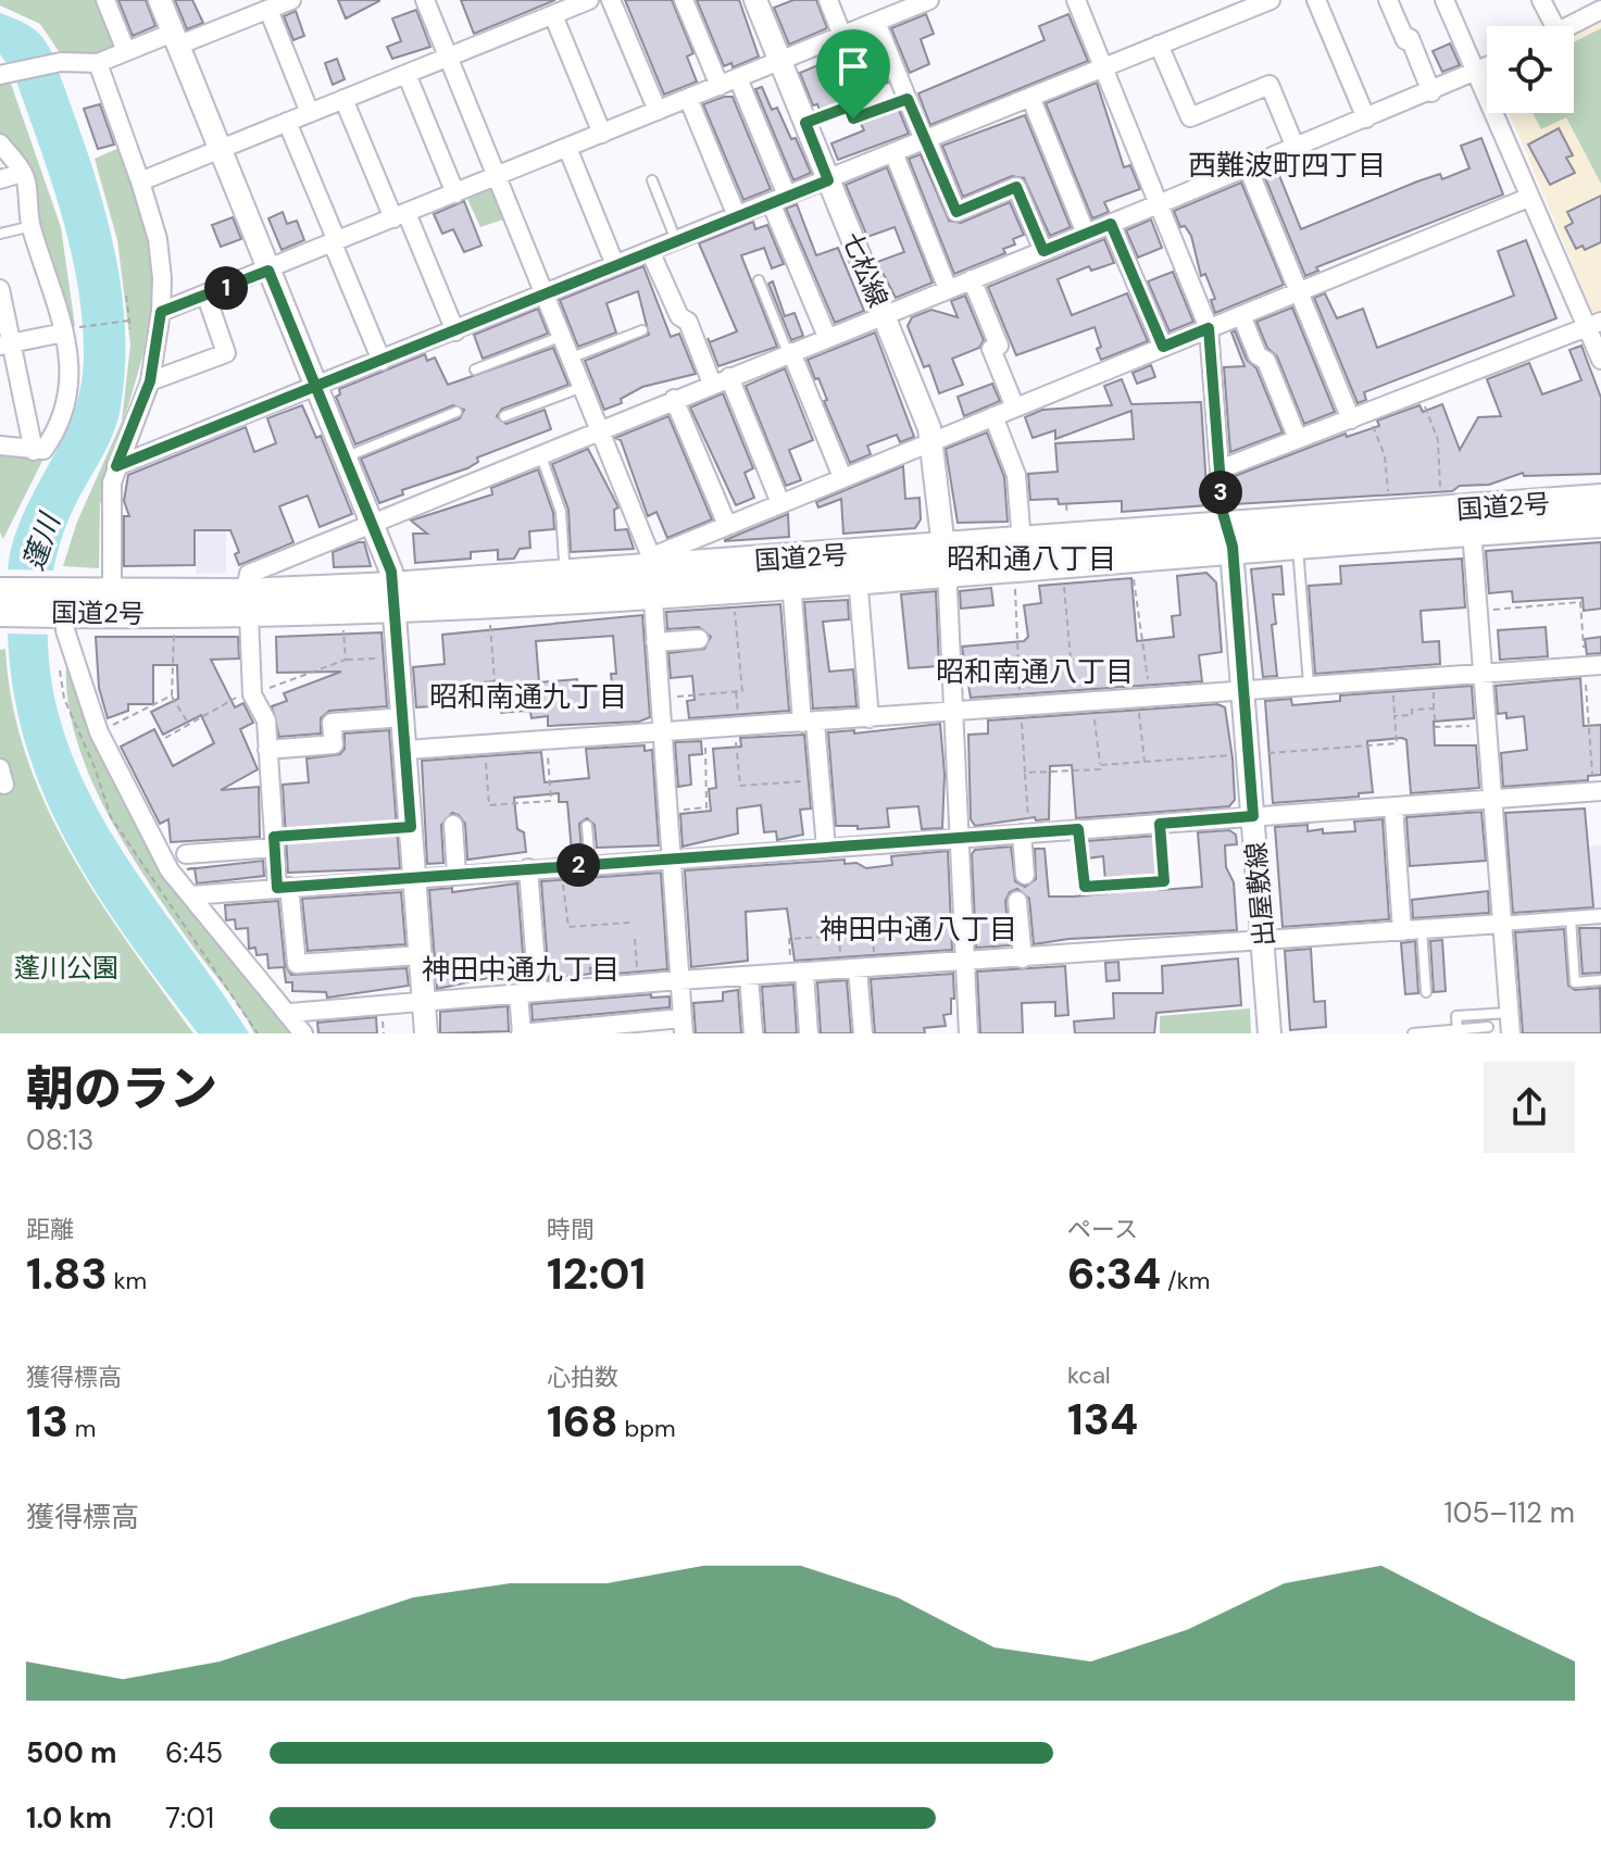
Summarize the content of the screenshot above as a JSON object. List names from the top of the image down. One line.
{"streets":{"highway":["国道2号"],"street":["七松線","出屋敷線"]},"crossings":[["七松線","国道2号"],["国道2号","出屋敷線"]],"districts":["西難波町四丁目","昭和通八丁目","昭和南通八丁目","昭和南通九丁目","神田中通八丁目","神田中通九丁目"],"water":["蓬川"],"parks":["蓬川公園"],"page":{"pins":["1","3","2"],"heading":["朝のラン","08:13"],"stats":[["距離","1.83 km"],["時間","12:01"],["ペース","6:34 /km"],["獲得標高","13 m"],["心拍数","168 bpm"],["kcal","134"]],"chart":["獲得標高","105–112 m"],"list":[{"name":"500 m","note":"6:45"},{"name":"1.0 km","note":"7:01"}]}}
